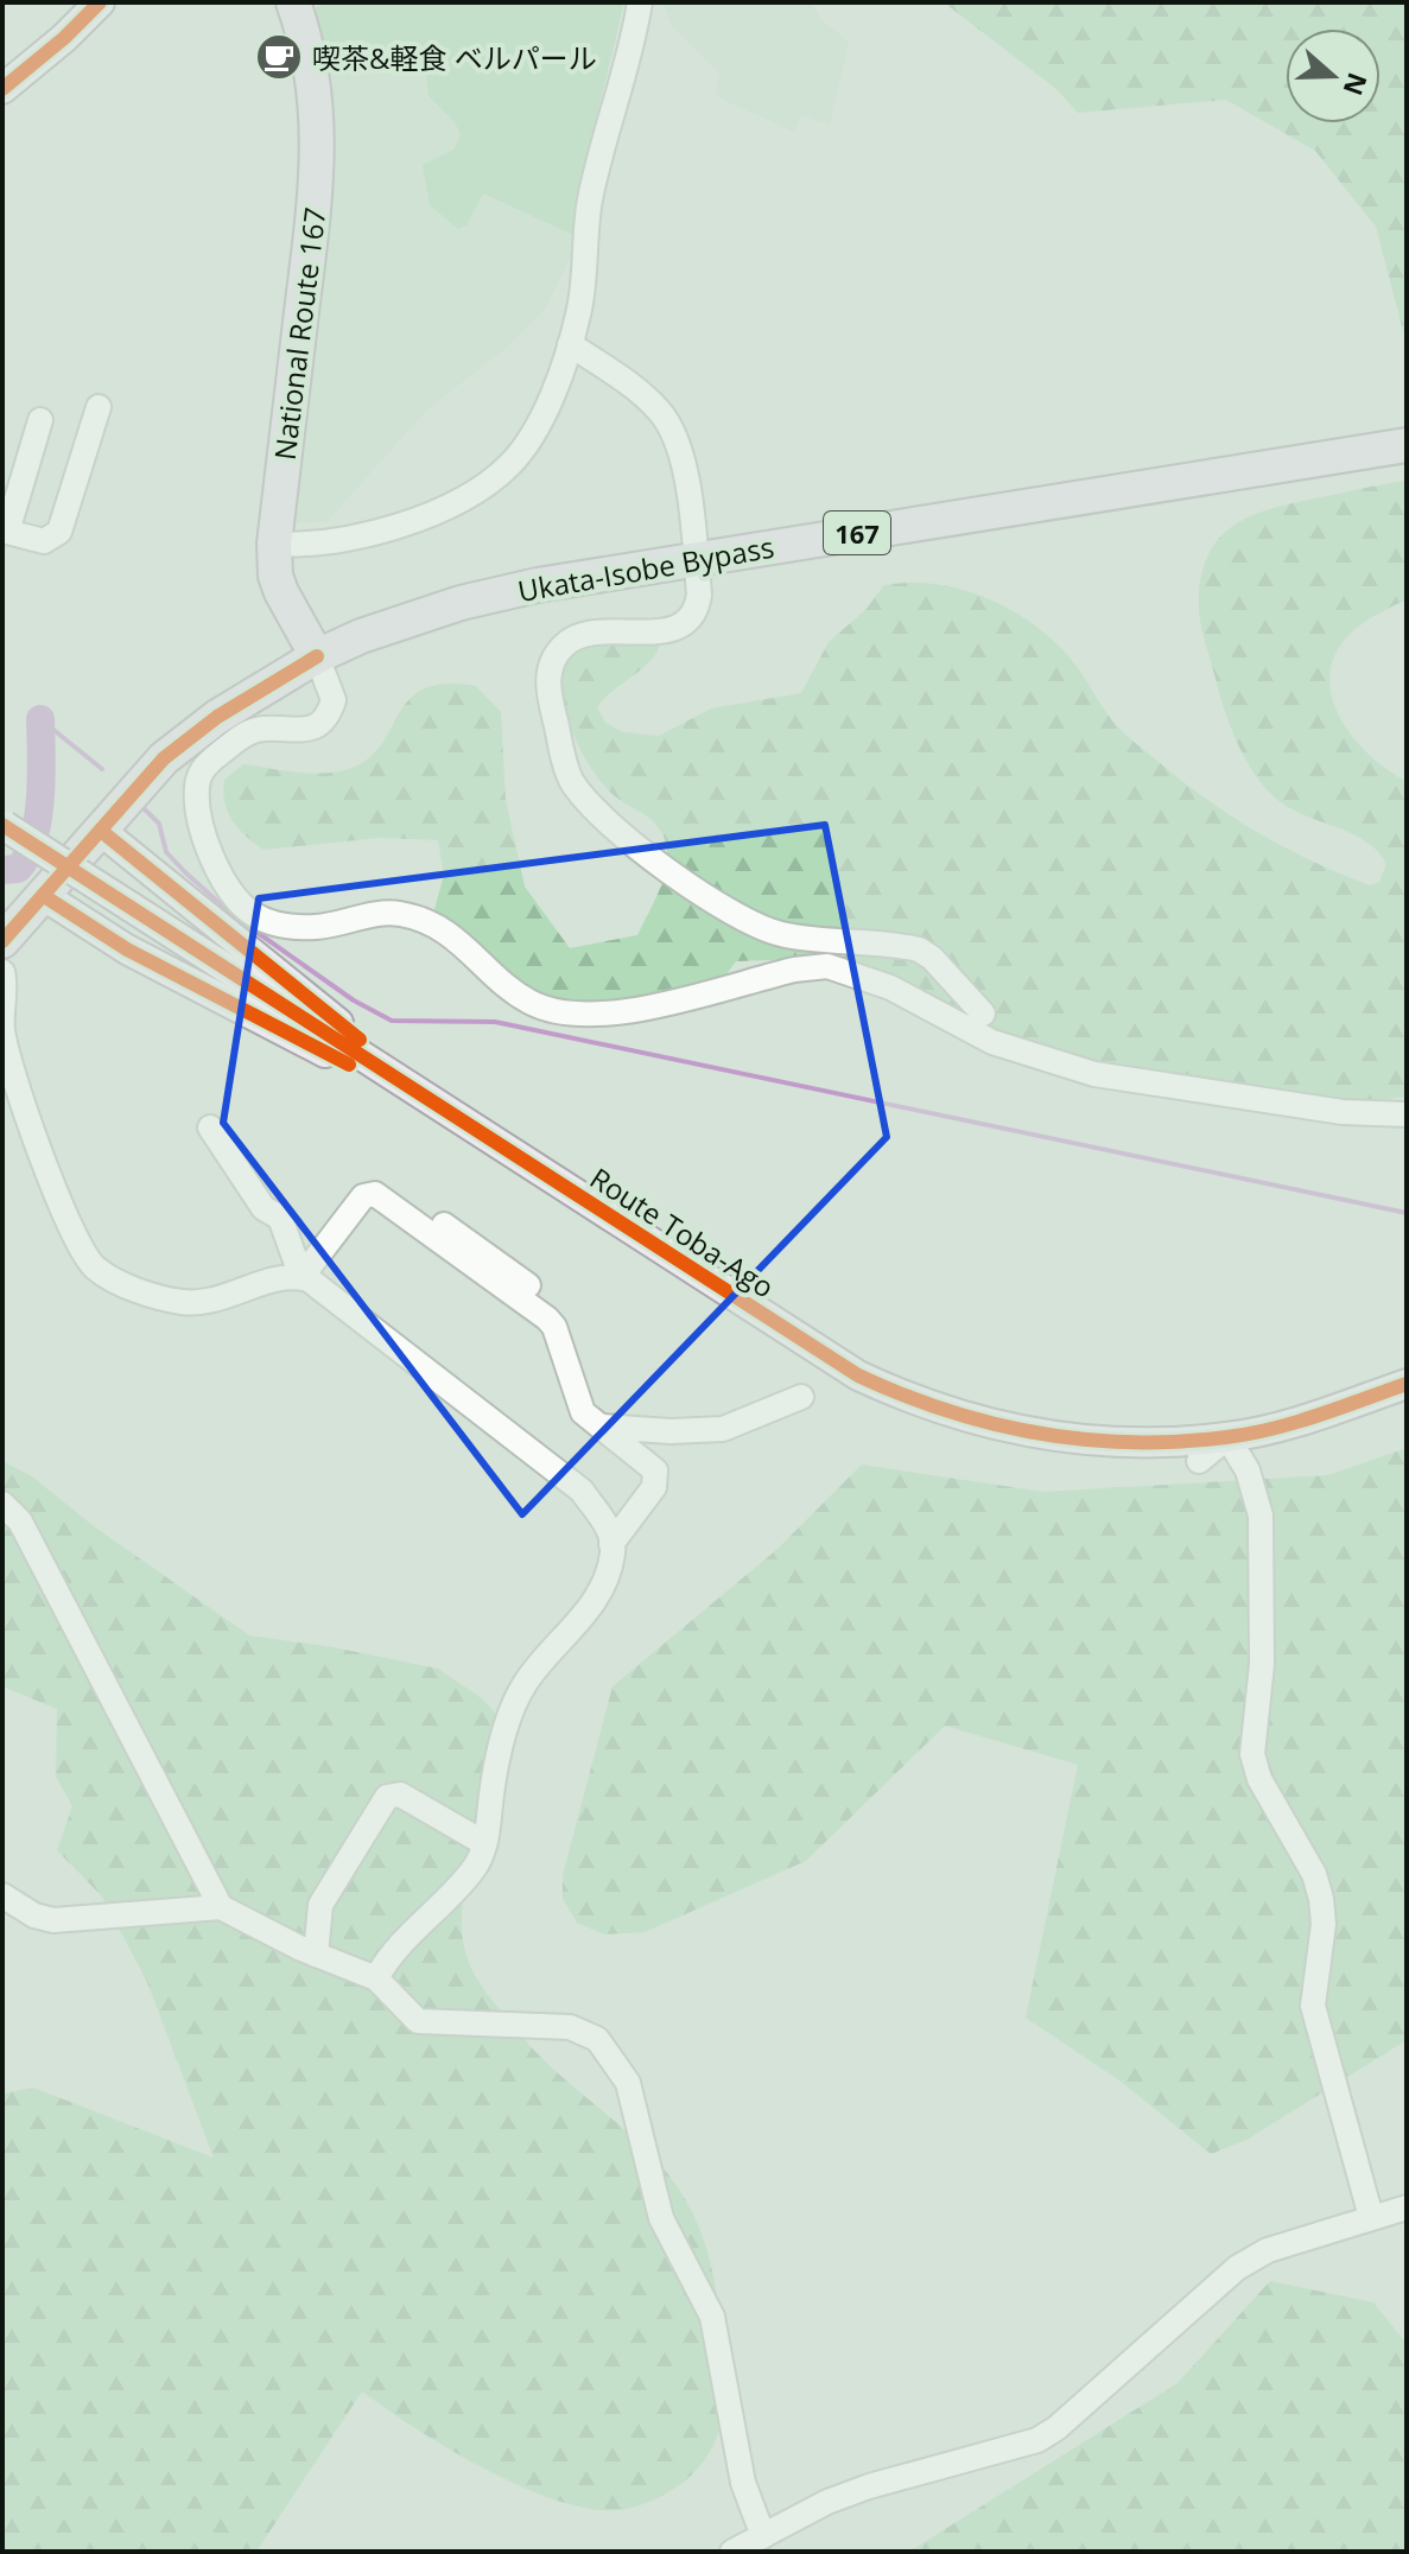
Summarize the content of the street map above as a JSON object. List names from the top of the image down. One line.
{"streets":{"highway":["National Route 167","167","Ukata-Isobe Bypass"],"main road":["Route Toba-Ago"]},"crossings":[["National Route 167","Ukata-Isobe Bypass"]],"places":{"cafe":["喫茶&軽食 ベルパール"]},"north":"right"}
